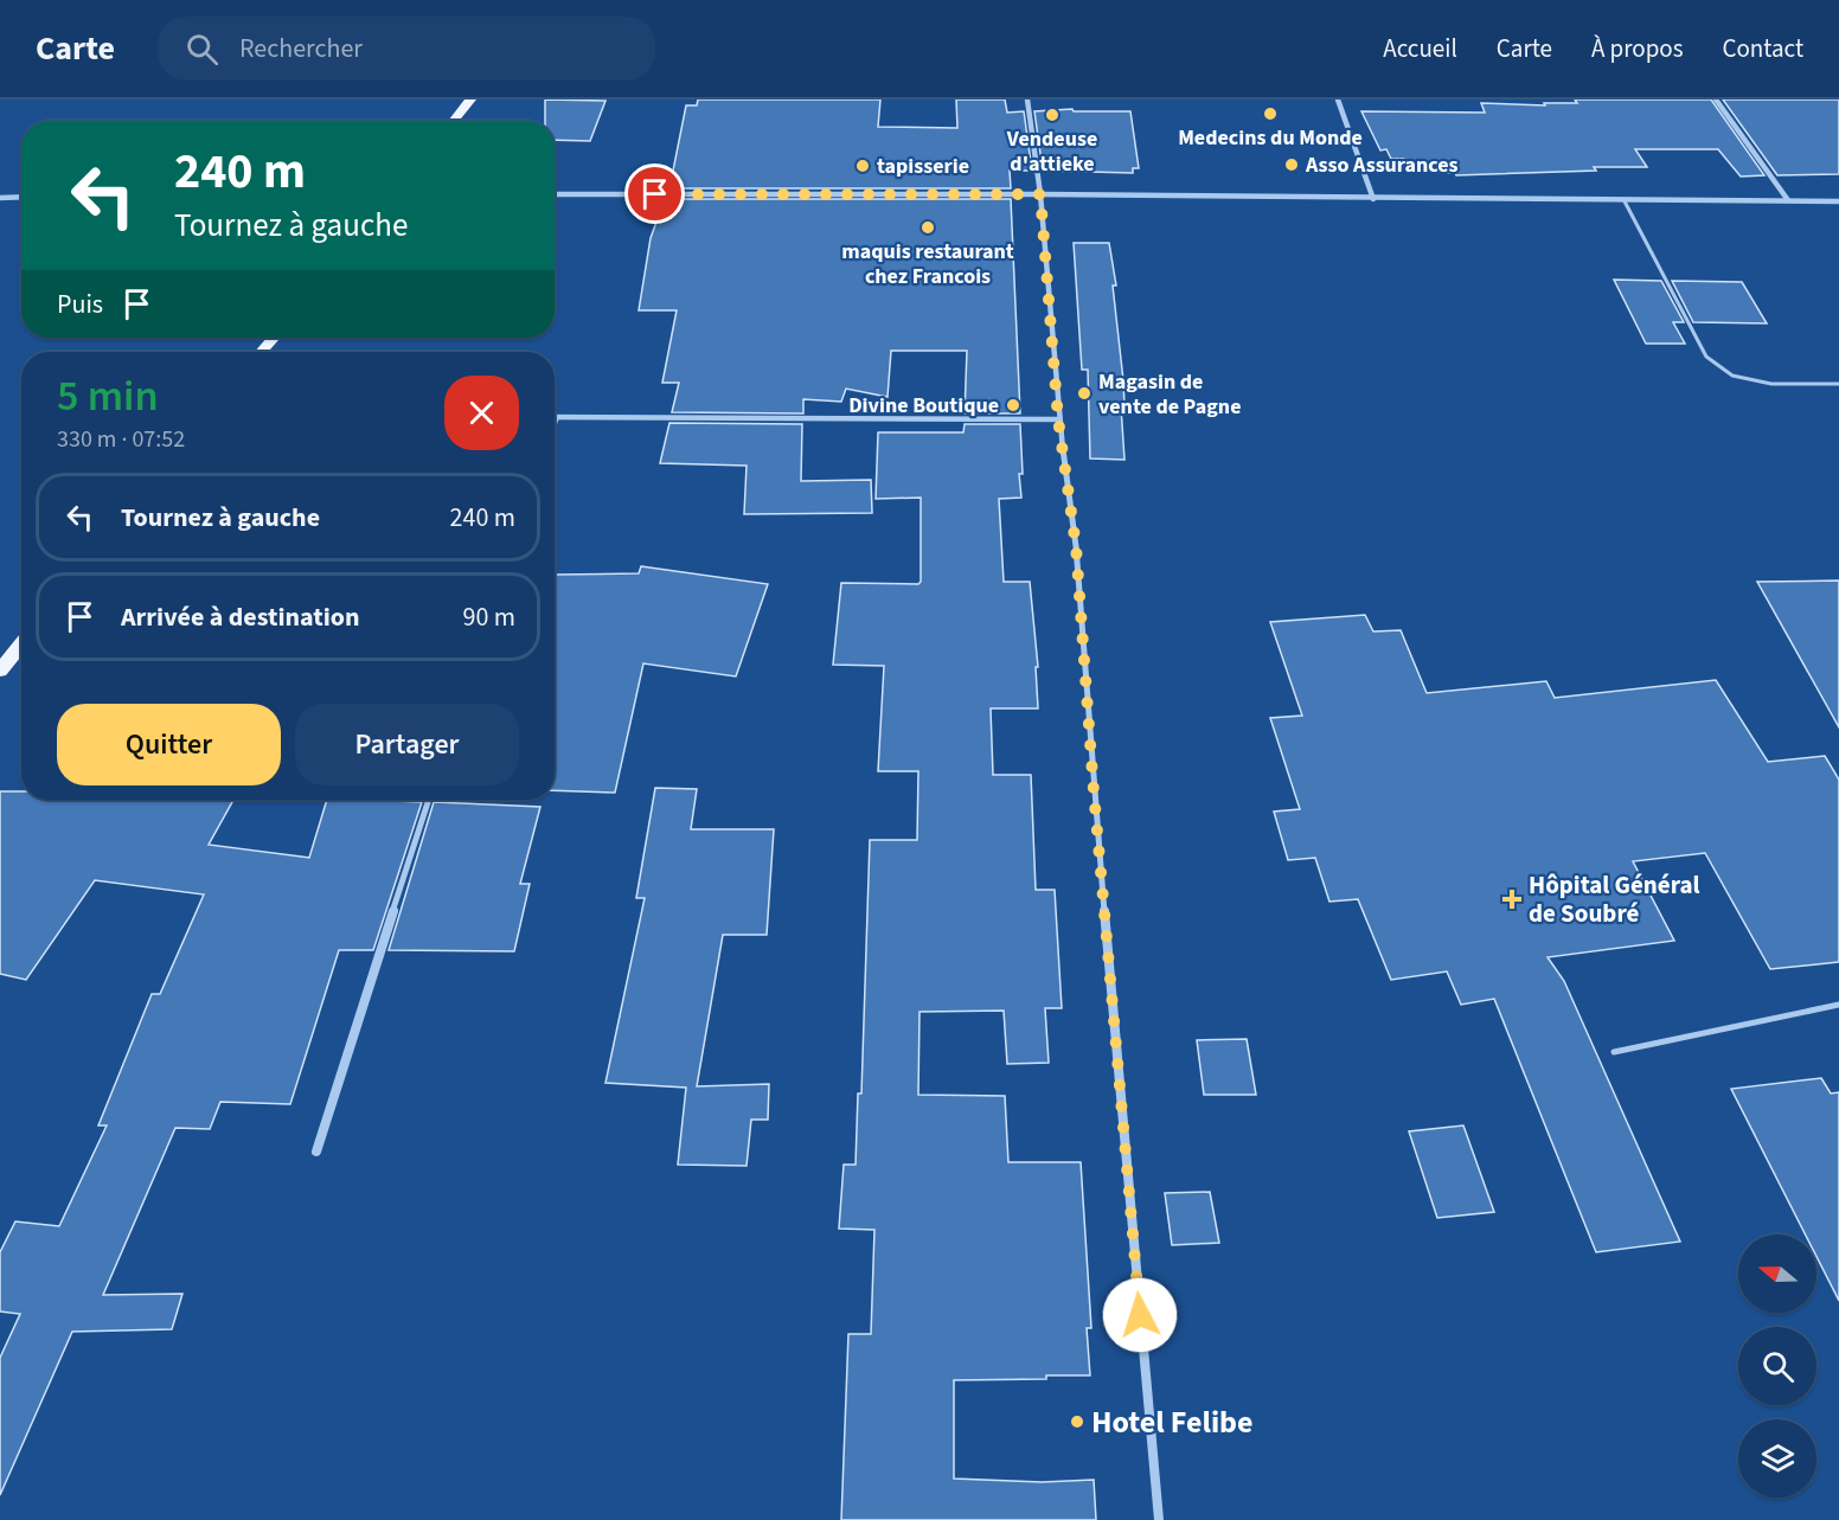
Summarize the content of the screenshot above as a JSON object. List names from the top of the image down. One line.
{"places":{"other":["Medecins du Monde","Vendeuse d'attieke","Asso Assurances","tapisserie","maquis restaurant chez Francois","Magasin de vente de Pagne","Divine Boutique","Hotel Felibe"],"health":["Hôpital Général de Soubré"]},"north":"left","page":{"header":"Carte","search":"Rechercher","nav":["Accueil","Carte","À propos","Contact"],"turn":["240 m","Tournez à gauche"],"then":"Puis","heading":["5 min","330 m · 07:52"],"list":[{"name":"Tournez à gauche","value":"240 m"},{"name":"Arrivée à destination","value":"90 m"}],"buttons":["Quitter","Partager"]}}
